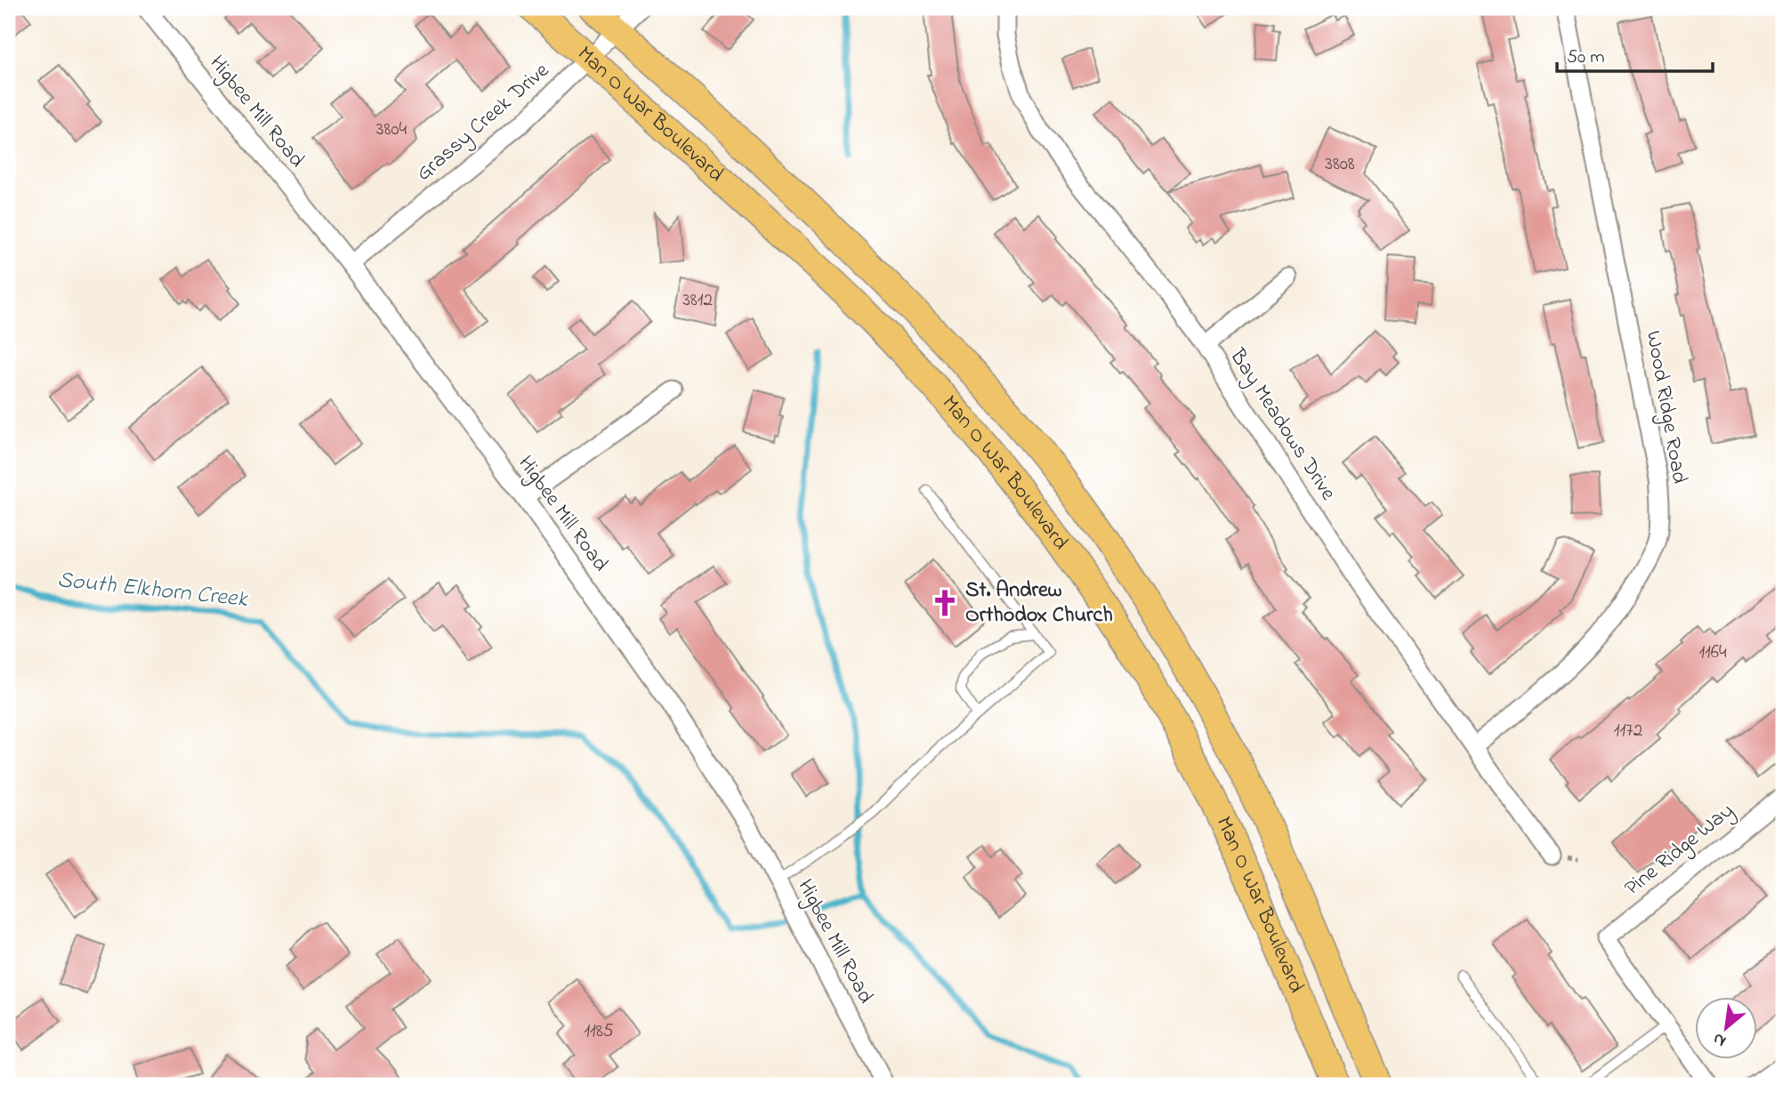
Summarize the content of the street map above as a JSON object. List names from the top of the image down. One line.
{"streets":{"main road":["Man O War Boulevard"],"street":["Higbee Mill Road","Grassy Creek Drive","Wood Ridge Road","Bay Meadows Drive","Pine Ridge Way"]},"crossings":[["Higbee Mill Road","Grassy Creek Drive"],["Man O War Boulevard","Grassy Creek Drive"],["Wood Ridge Road","Bay Meadows Drive"]],"water":["South Elkhorn Creek"],"places":{"church":["St. Andrew Orthodox Church"]},"house_numbers":["3804","3808","3812","1164","1172","1185"],"scale_bar":"50 m","north":"bottom left"}
